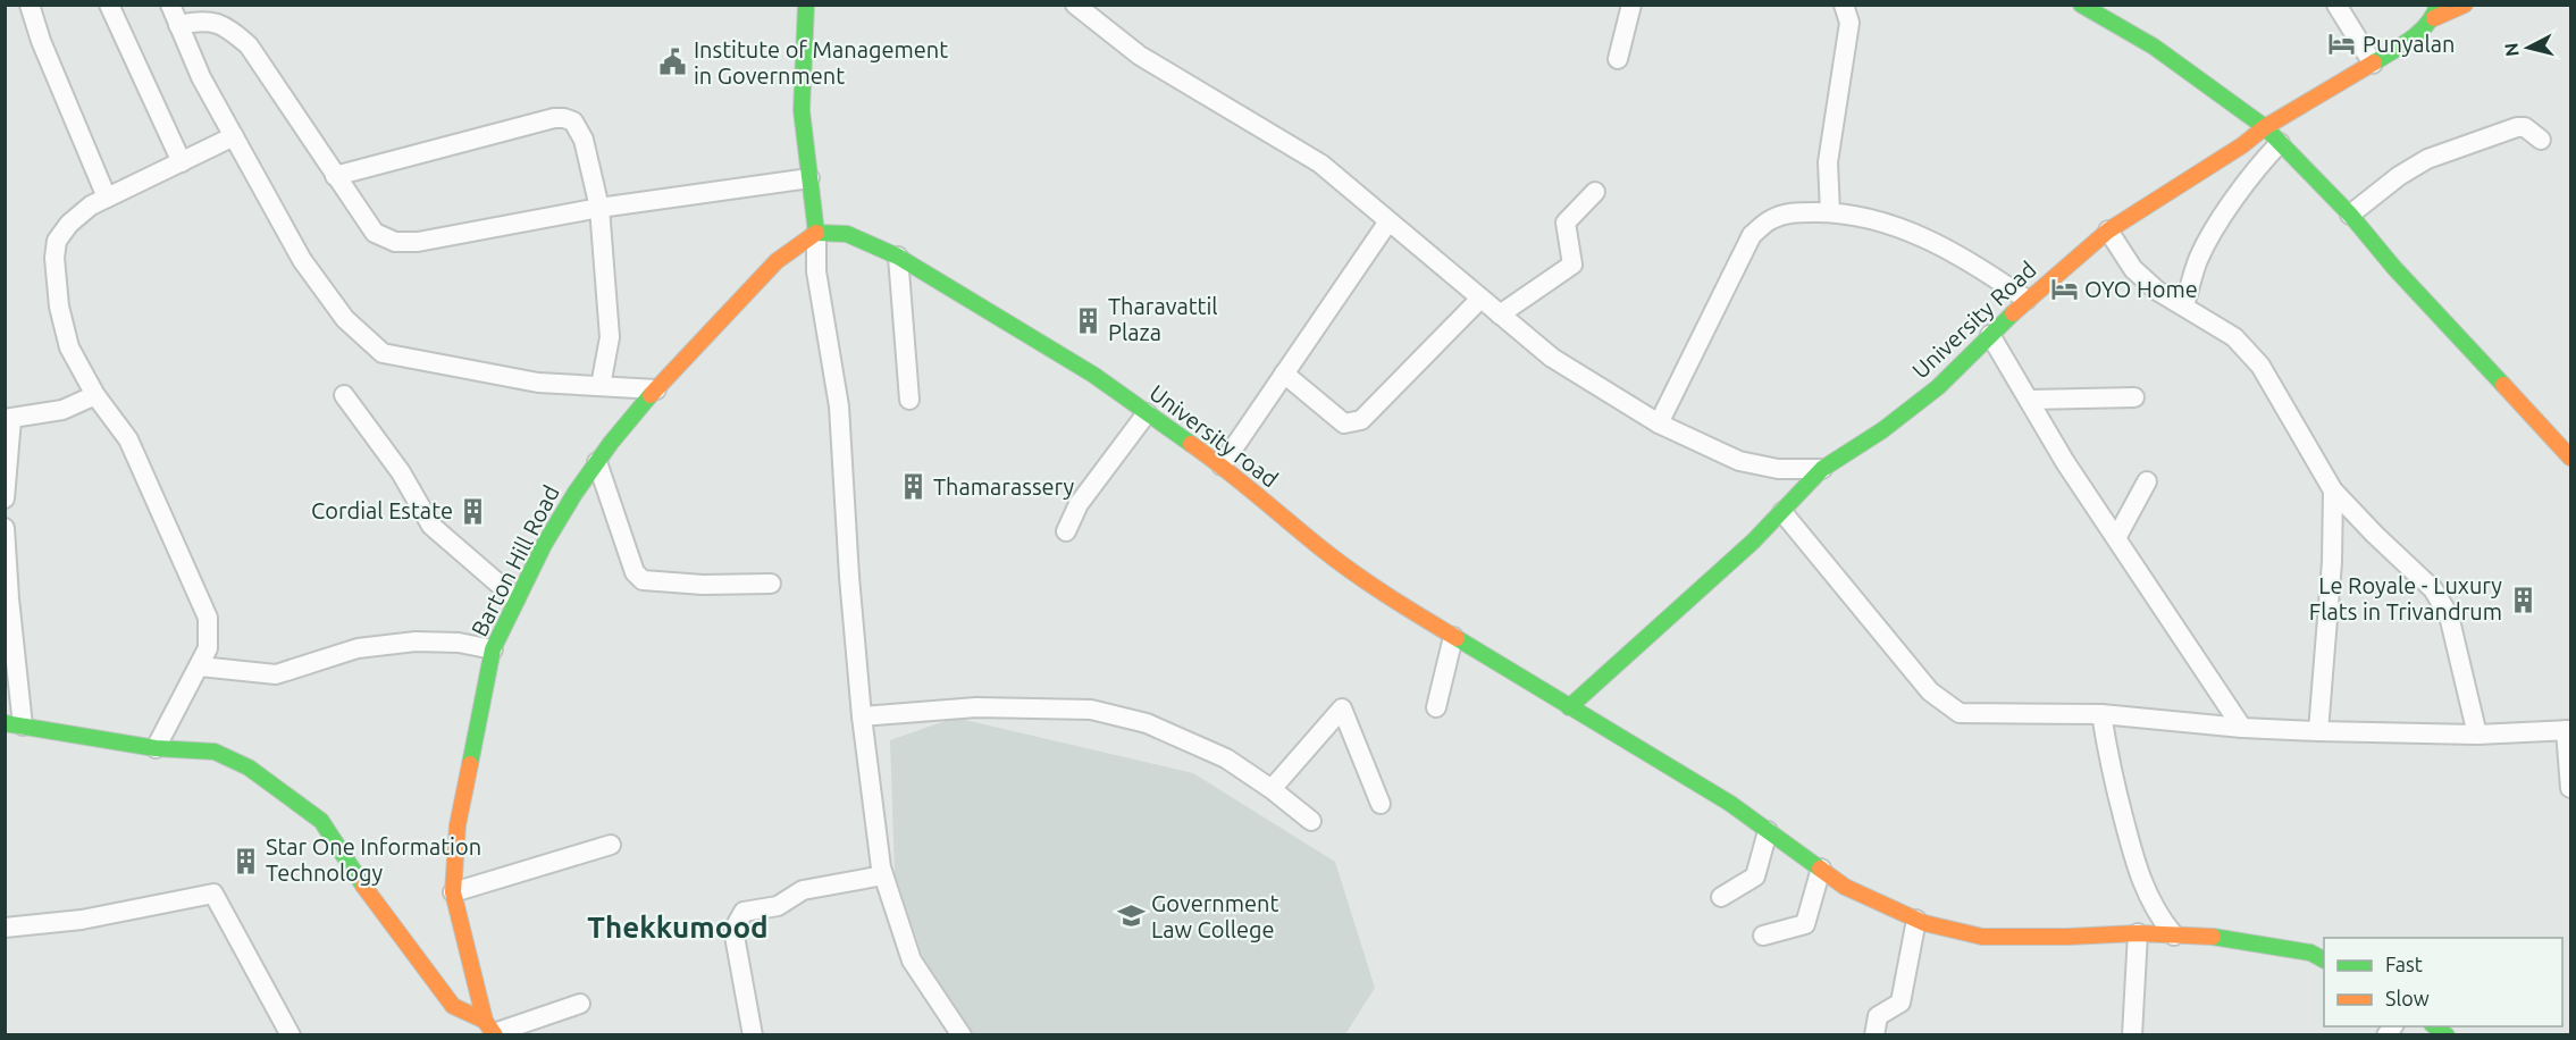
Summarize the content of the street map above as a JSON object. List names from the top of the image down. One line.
{"streets":{"street":["University Road","University road","Barton Hill Road"]},"crossings":[["University Road","University road"],["University road","Barton Hill Road"]],"districts":["Thekkumood"],"places":{"hotel":["Punyalan","OYO Home"],"public building":["Institute of Management in Government"],"building":["Tharavattil Plaza","Thamarassery","Cordial Estate","Le Royale - Luxury Flats in Trivandrum","Star One Information Technology"],"school or university":["Government Law College"]},"legend":["Fast","Slow"],"north":"left"}
